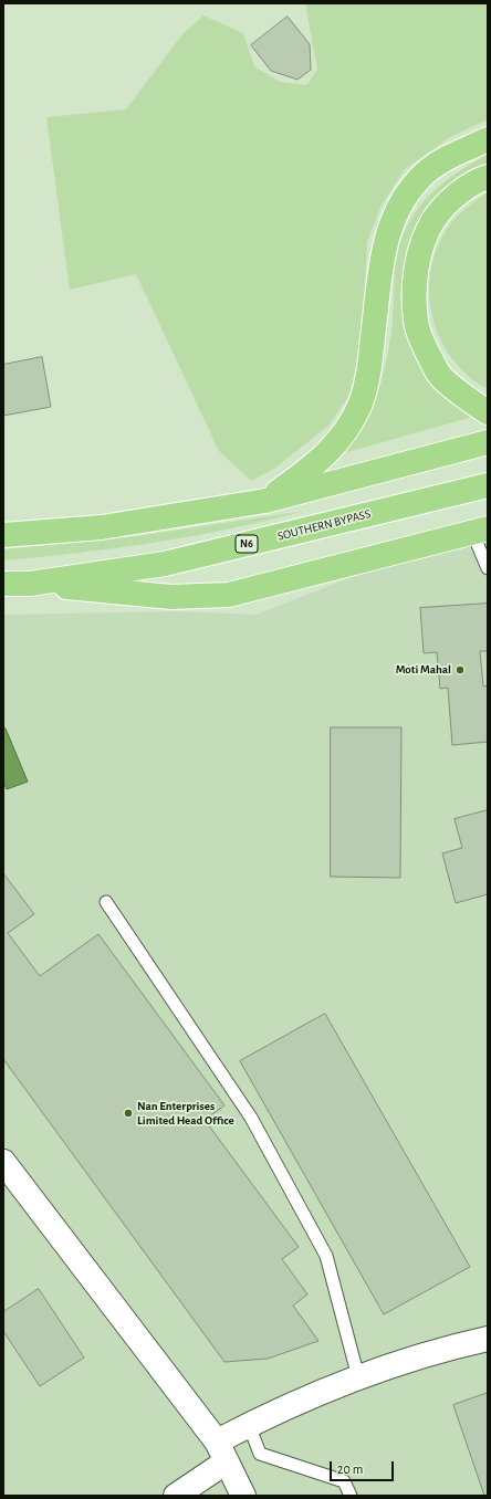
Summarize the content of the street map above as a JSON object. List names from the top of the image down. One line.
{"streets":{"highway":["SOUTHERN BYPASS","N6"]},"places":["Moti Mahal","Nan Enterprises Limited Head Office"],"scale_bar":"20 m"}
